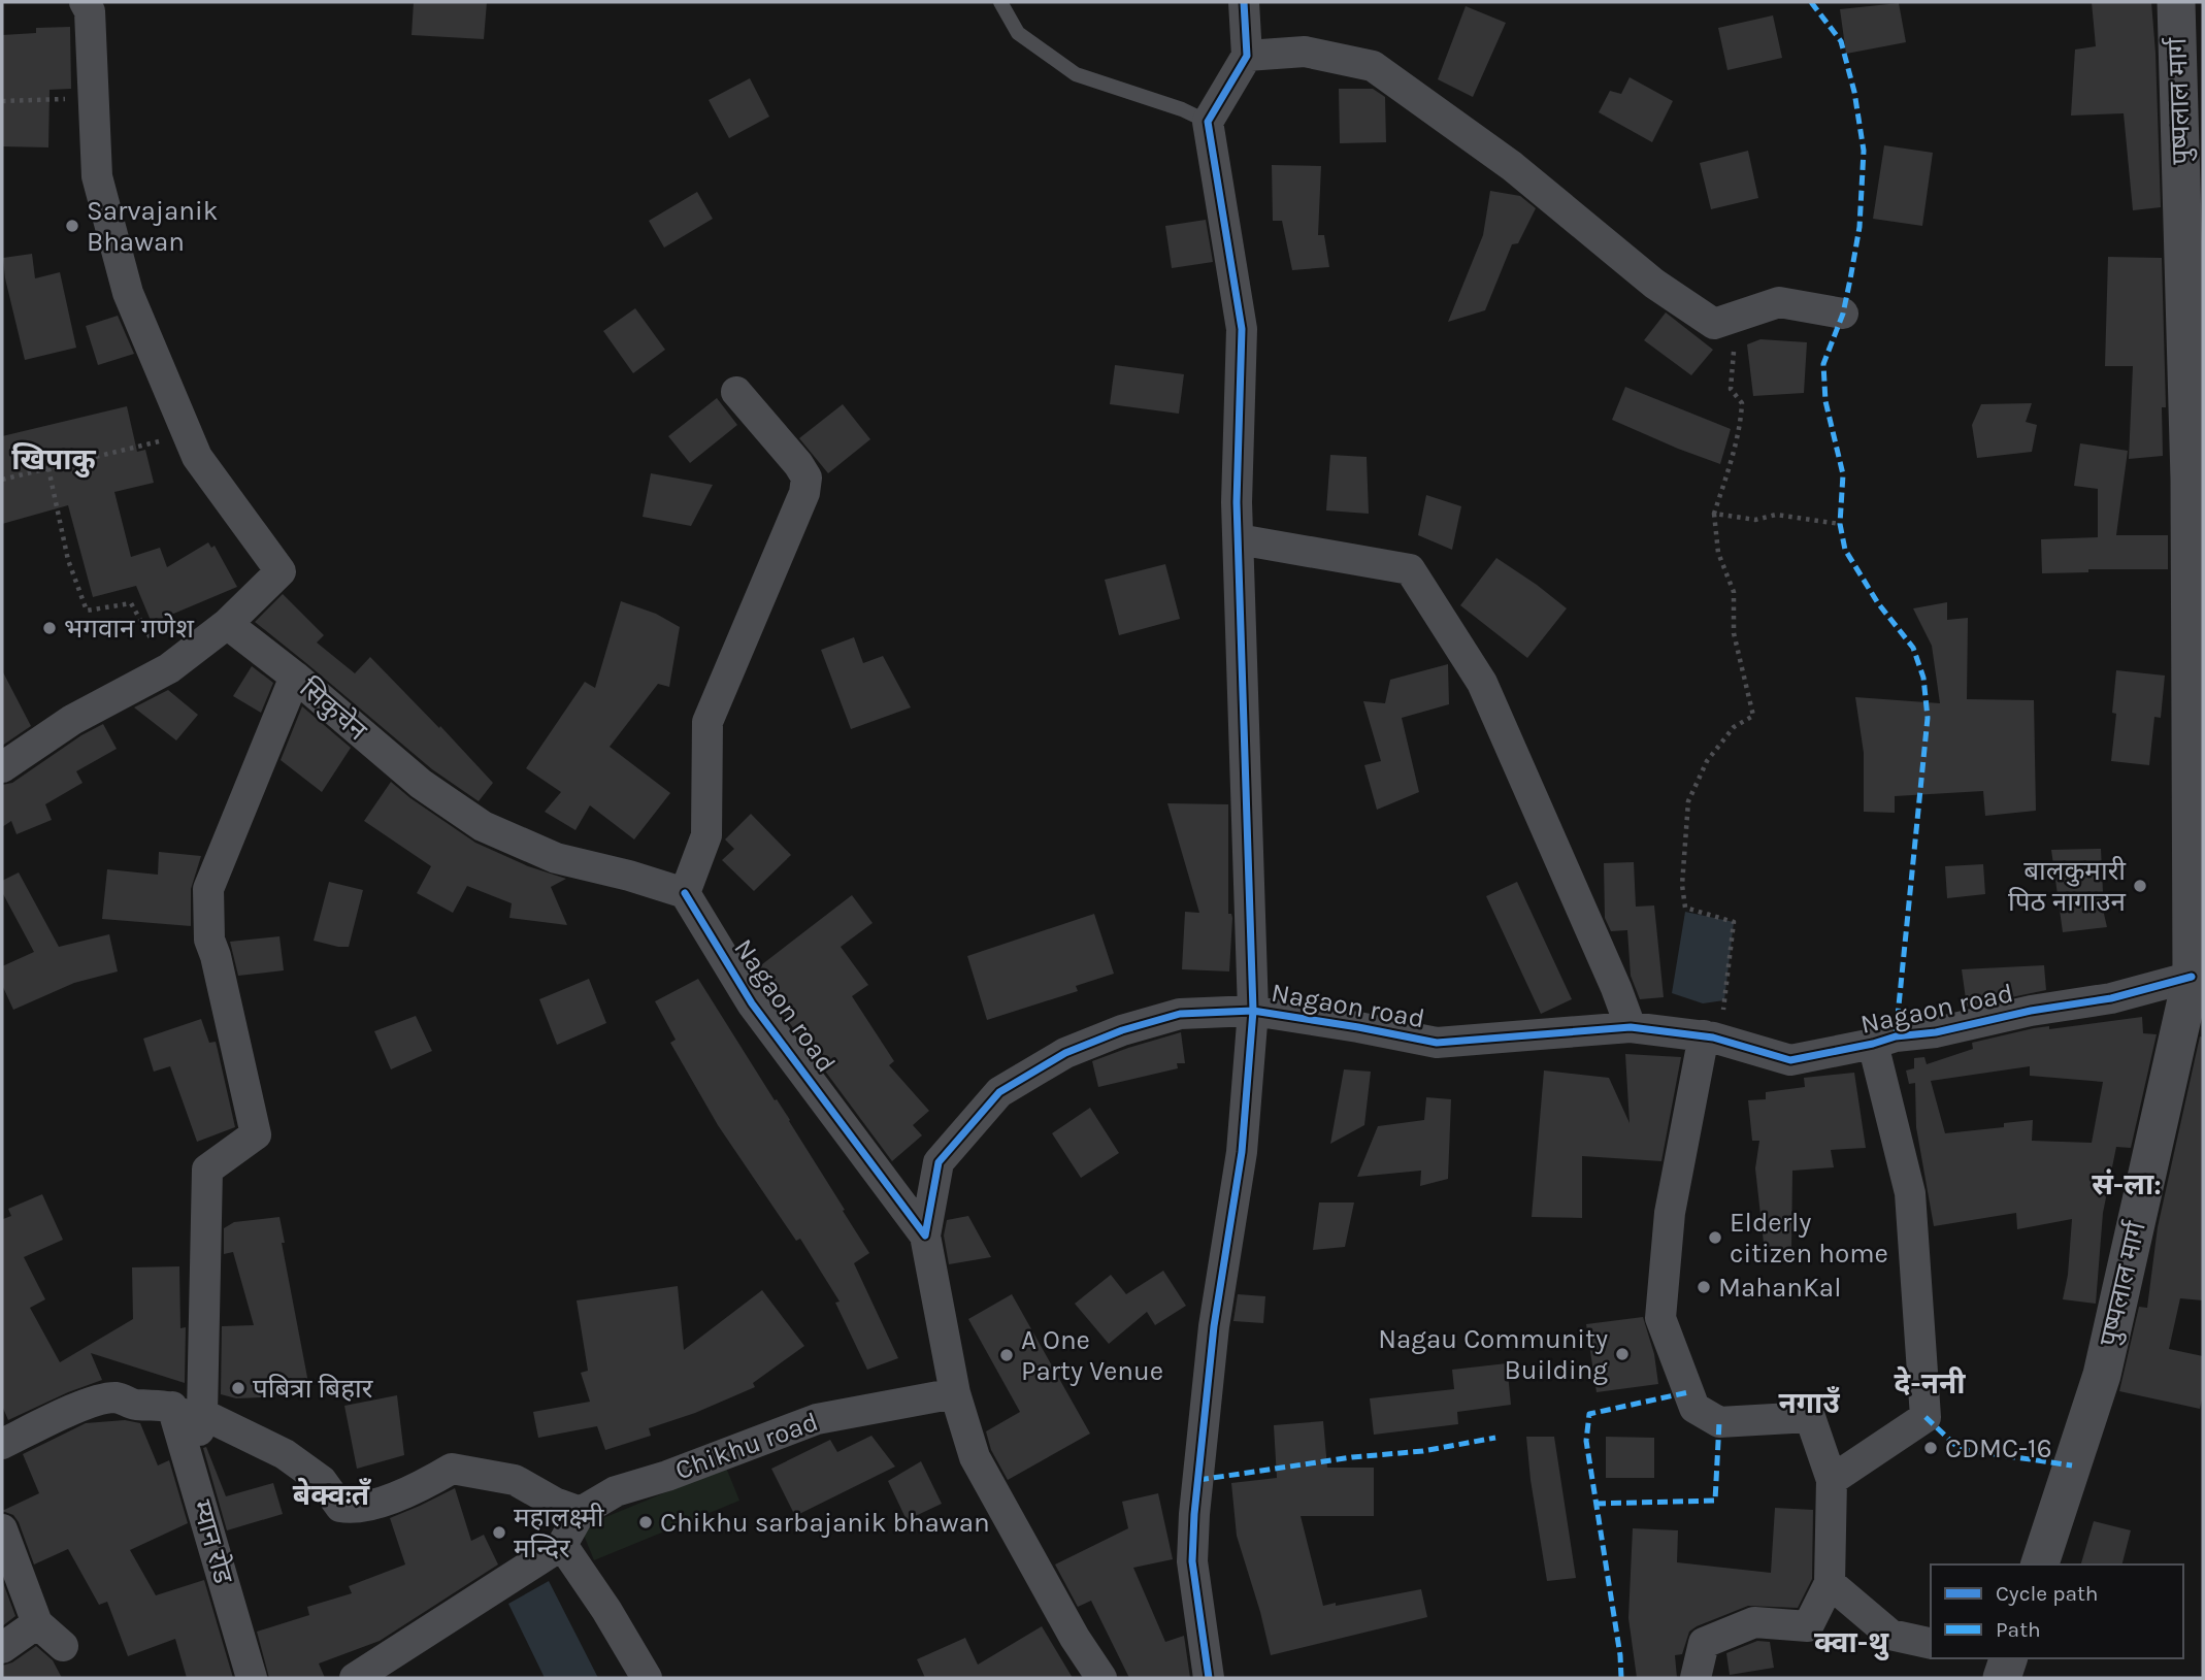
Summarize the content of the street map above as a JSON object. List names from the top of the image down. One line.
{"streets":{"street":["पुष्पलाल मार्ग","सिकुचेन","Nagaon road","Chikhu road","म्यान रोड"]},"crossings":[["पुष्पलाल मार्ग","Nagaon road"],["सिकुचेन","Nagaon road"]],"districts":["खिपाकु","सं-ला:","दे-ननी","नगाउँ","बेक्वःतँ","क्वा-थु"],"places":["Sarvajanik Bhawan","भगवान गणेश","बालकुमारी पिठ नागाउन","Elderly citizen home","MahanKal","Nagau Community Building","A One Party Venue","पबित्रा बिहार","CDMC-16","Chikhu sarbajanik bhawan","महालक्ष्मी मन्दिर"],"legend":["Cycle path","Path"]}
